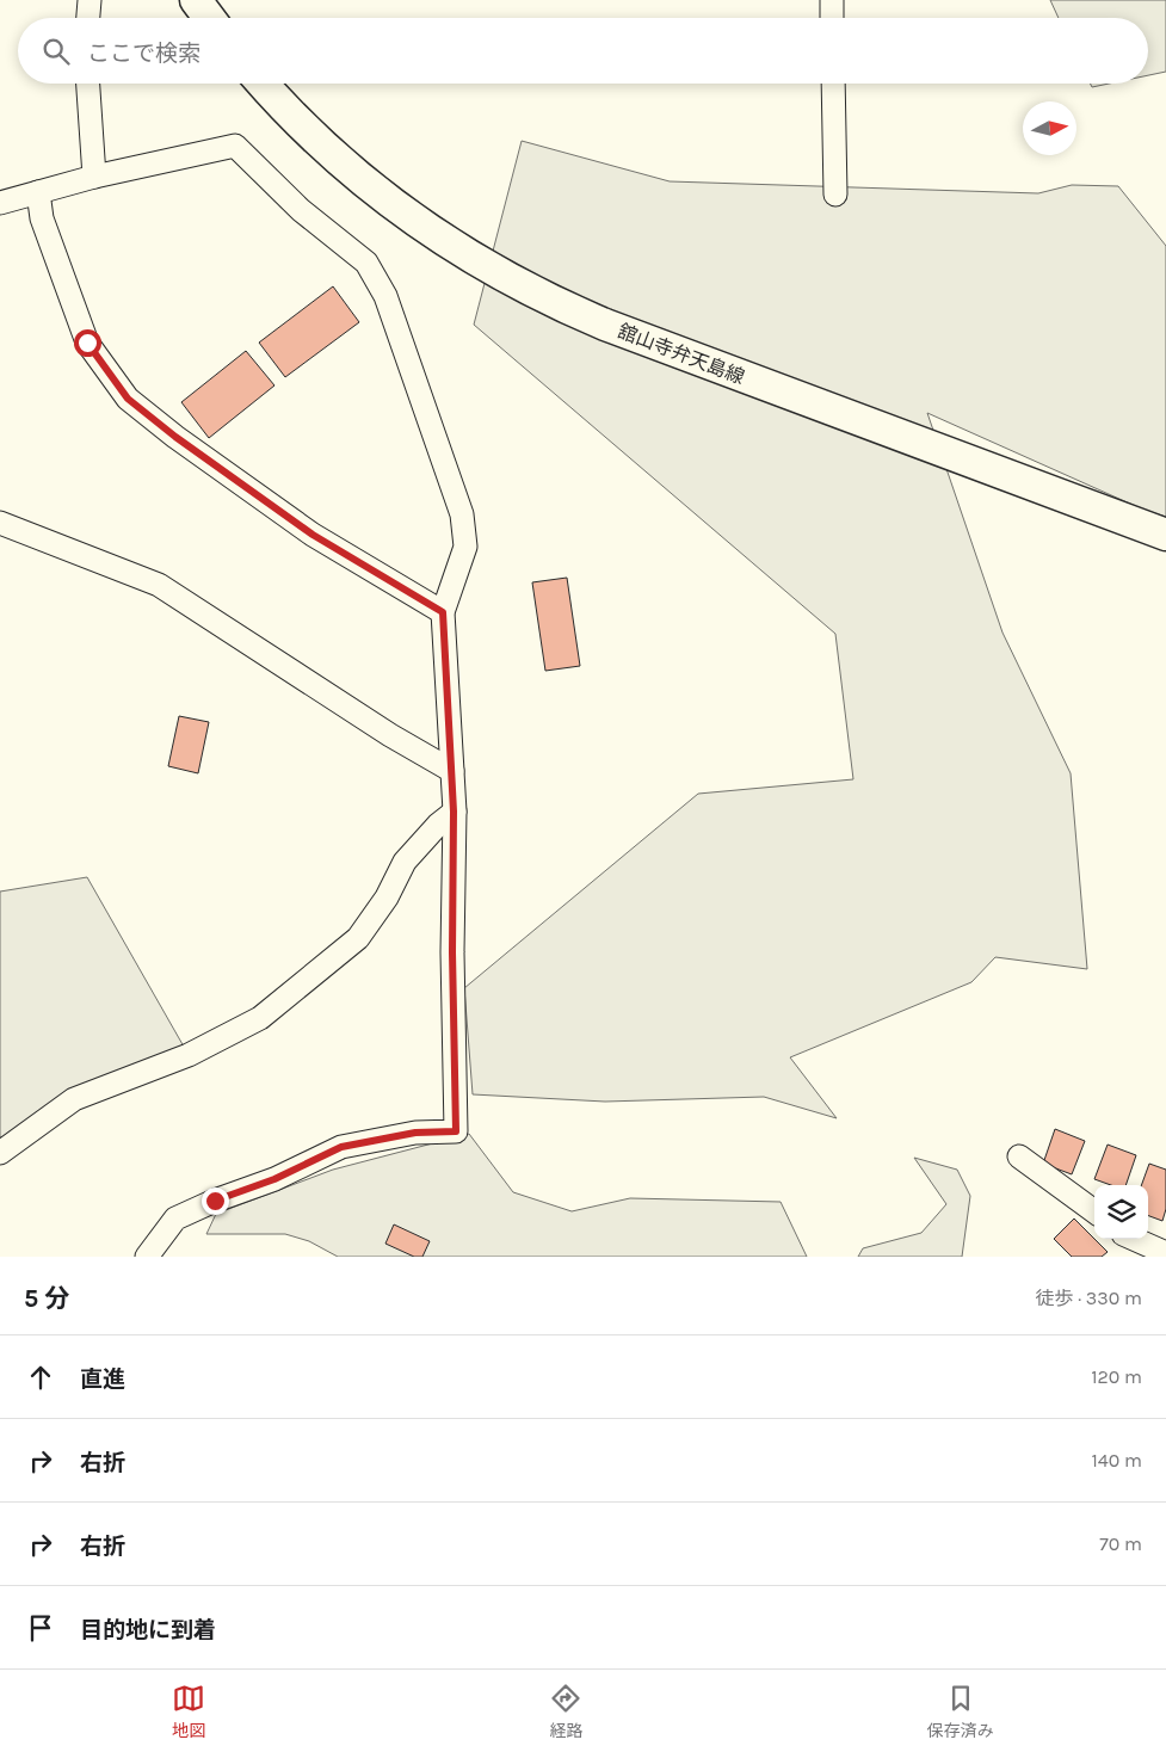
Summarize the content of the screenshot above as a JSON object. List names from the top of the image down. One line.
{"streets":{"main road":["舘山寺弁天島線"]},"north":"right","page":{"search":"ここで検索","heading":["5 分","徒歩 · 330 m"],"list":[["直進","120 m"],["右折","140 m"],["右折","70 m"],"目的地に到着"],"nav":["地図","経路","保存済み"]}}
